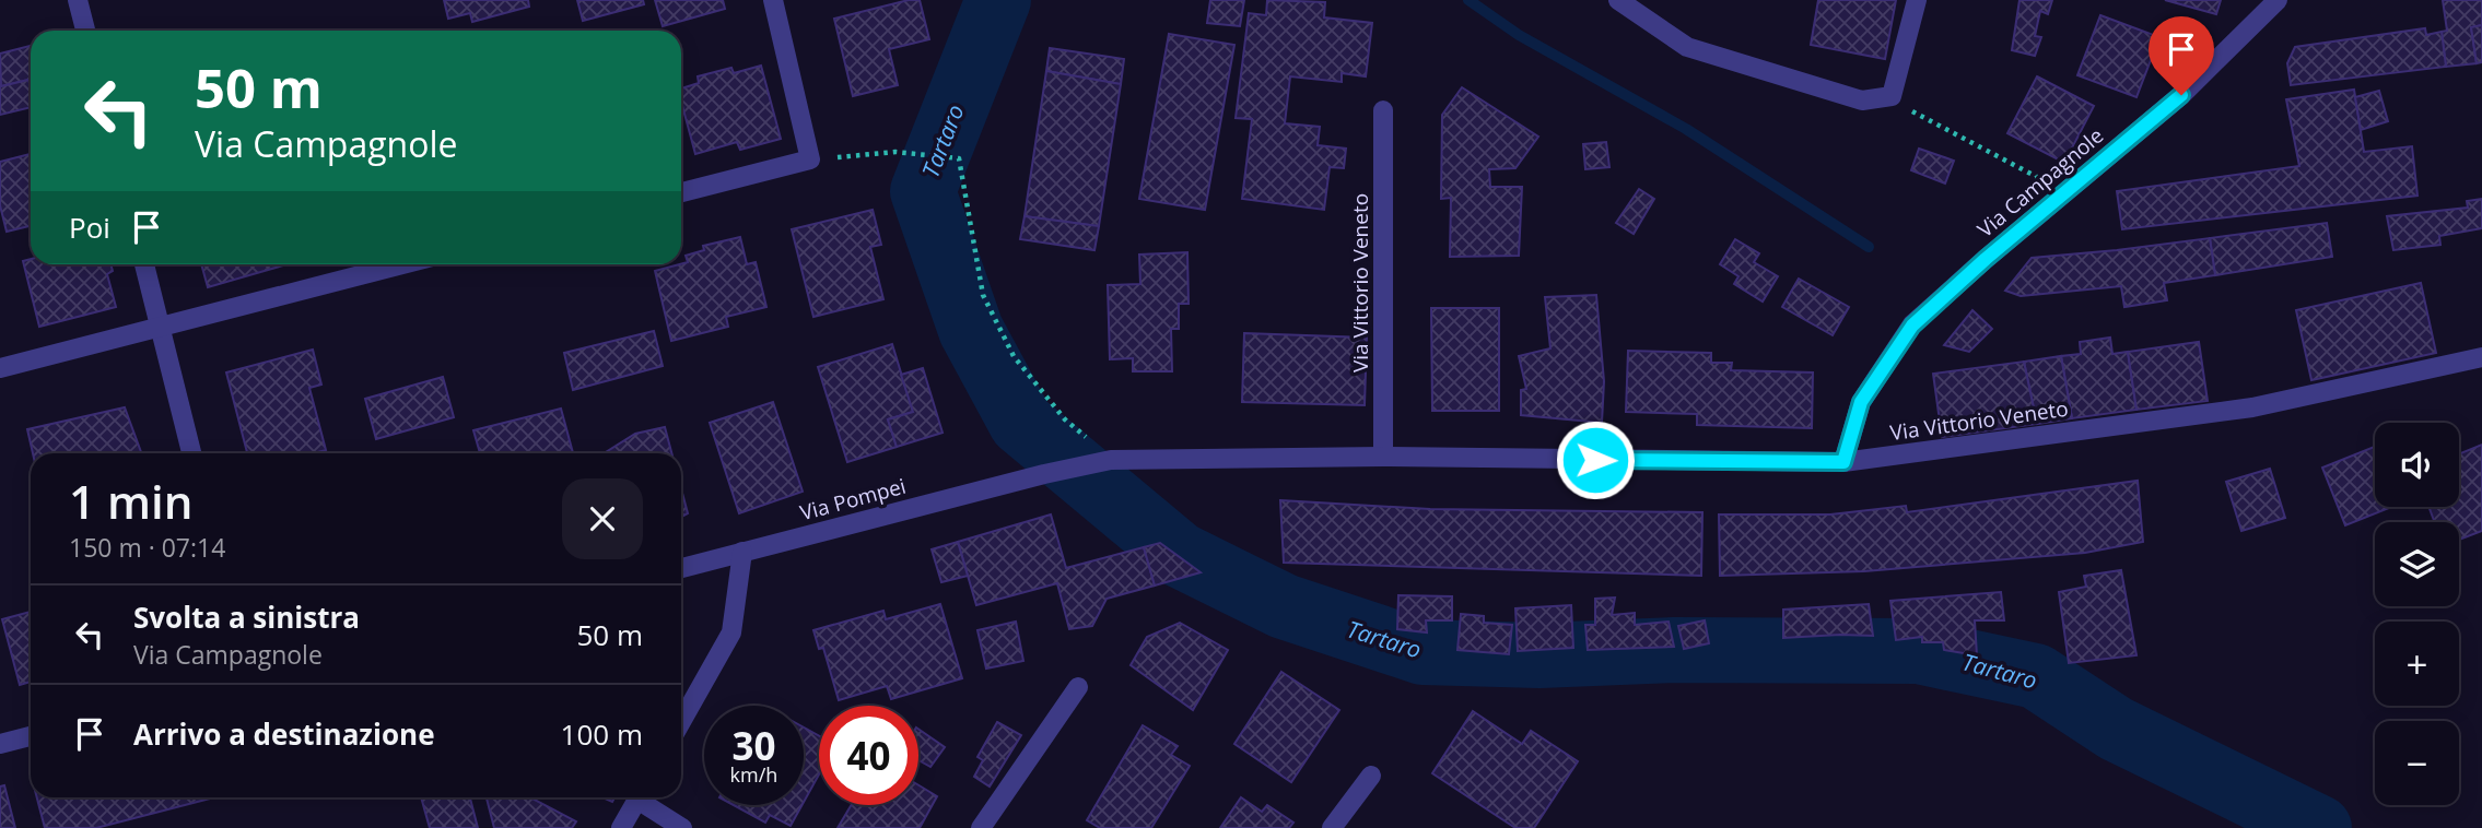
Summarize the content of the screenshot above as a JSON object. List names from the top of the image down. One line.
{"streets":{"street":["Via Campagnole","Via Vittorio Veneto","Via Pompei"]},"crossings":[["Via Campagnole","Via Vittorio Veneto"],["Via Vittorio Veneto","Via Pompei"]],"water":["Tartaro"],"page":{"turn":["50 m","Via Campagnole"],"then":"Poi","map_buttons":["+","−"],"heading":["1 min","150 m · 07:14"],"list":[{"name":"Svolta a sinistra","note":"Via Campagnole","value":"50 m"},{"name":"Arrivo a destinazione","value":"100 m"}],"speed":"30 km/h","limit":"40"}}
